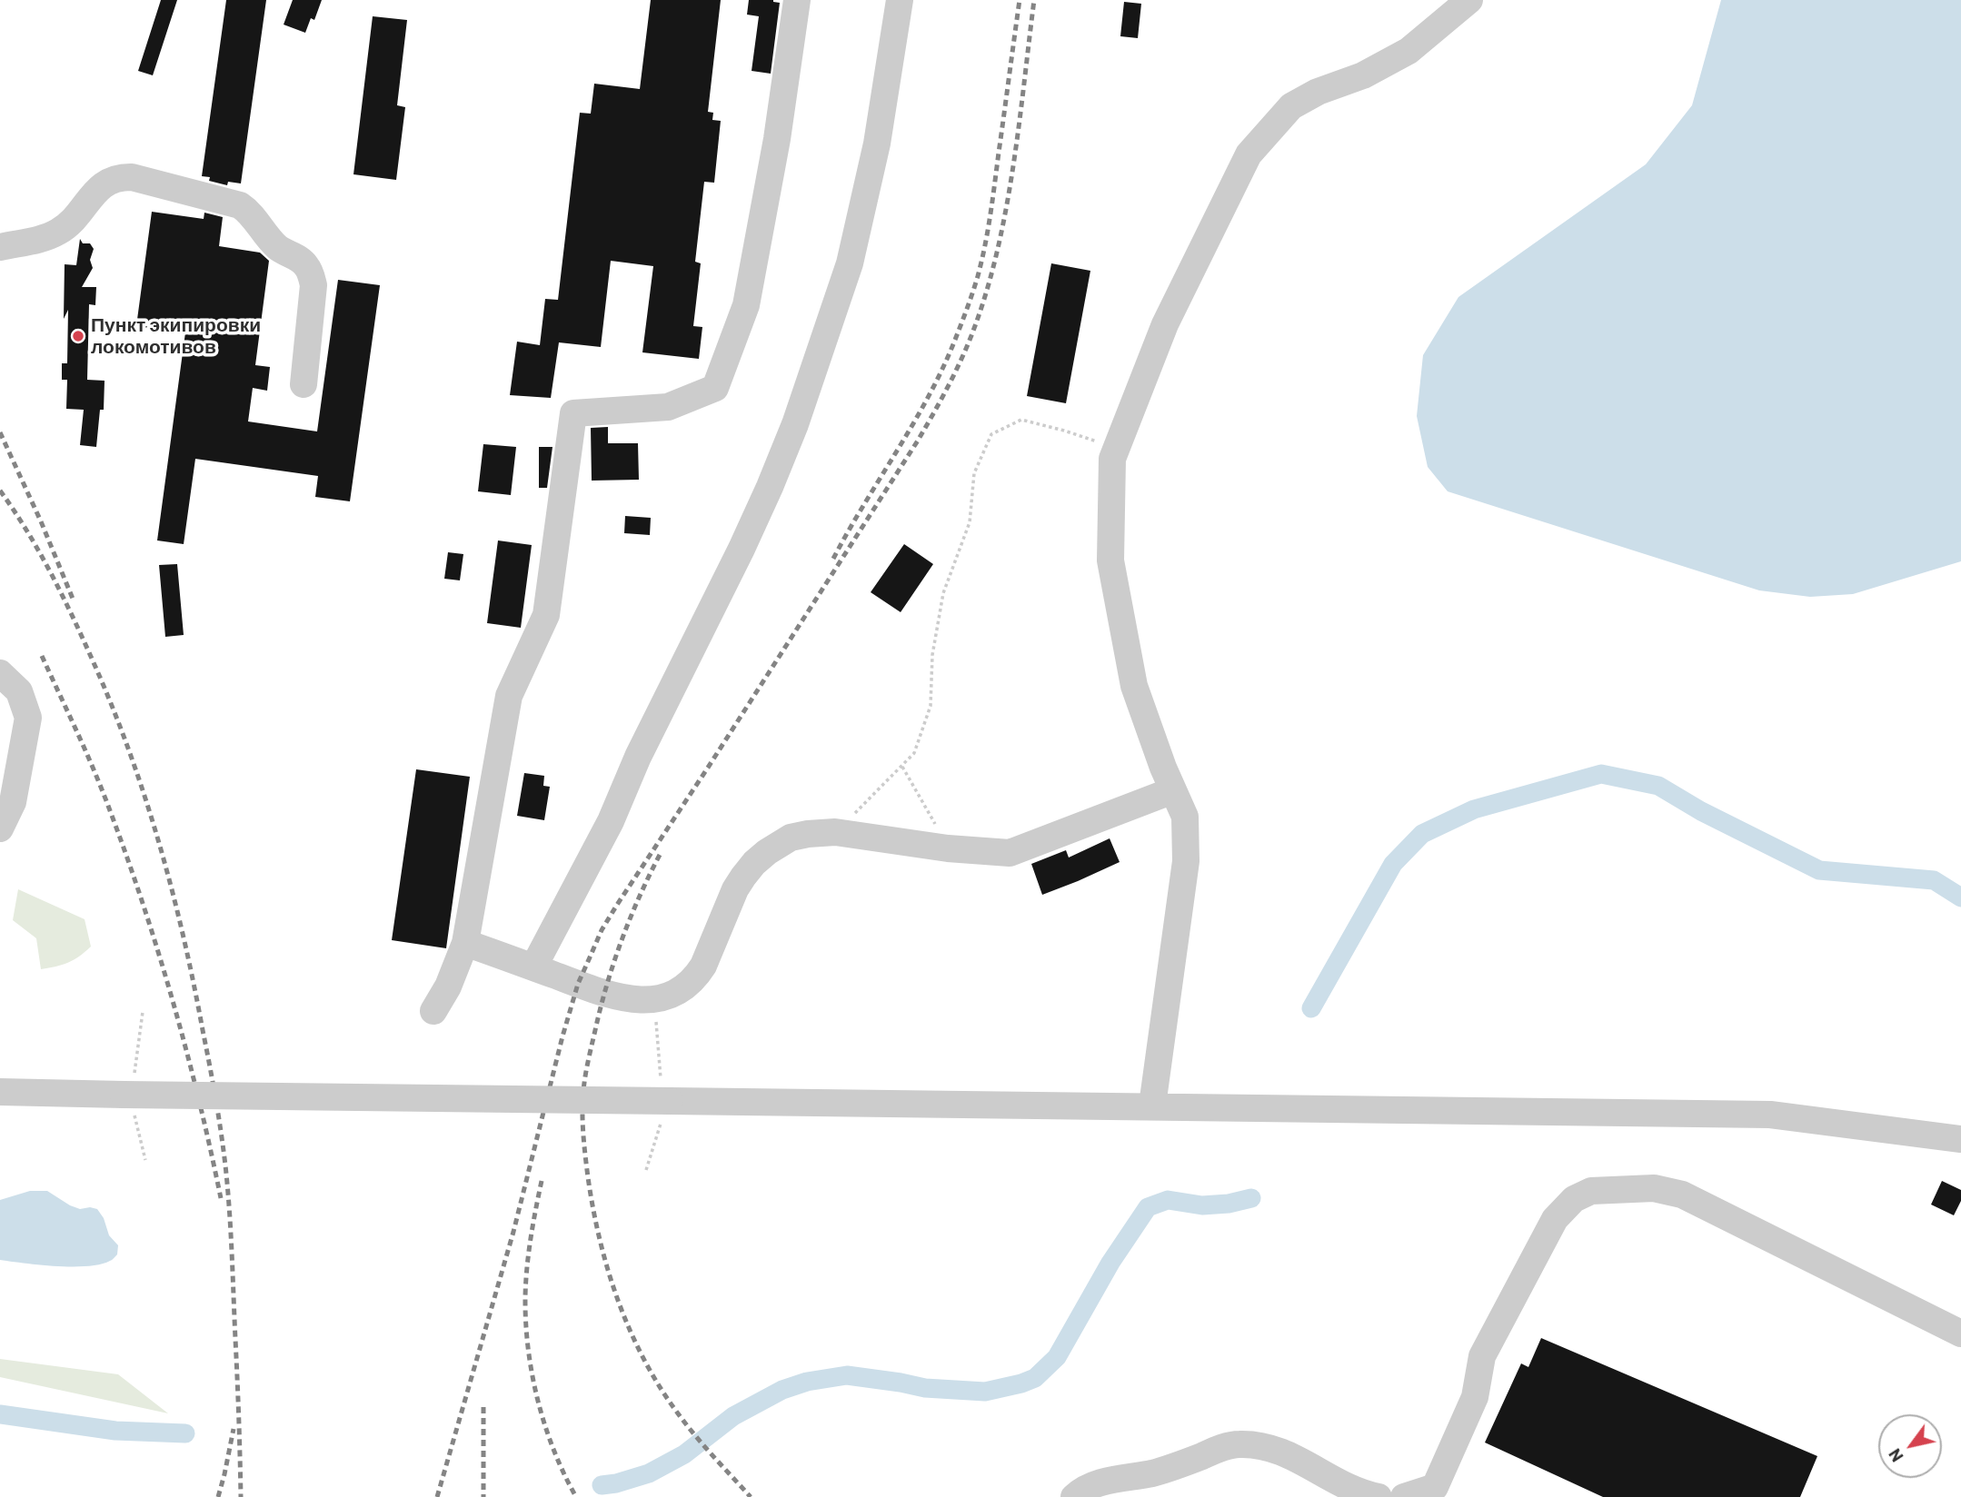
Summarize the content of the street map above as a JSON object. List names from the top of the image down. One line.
{"places":["Пункт экипировки локомотивов"],"north":"bottom left"}
